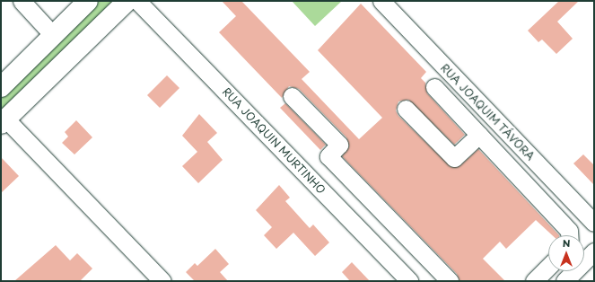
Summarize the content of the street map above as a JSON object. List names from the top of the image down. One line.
{"streets":{"street":["RUA JOAQUIM TÁVORA","RUA JOAQUIN MURTINHO"]},"north":"top"}
